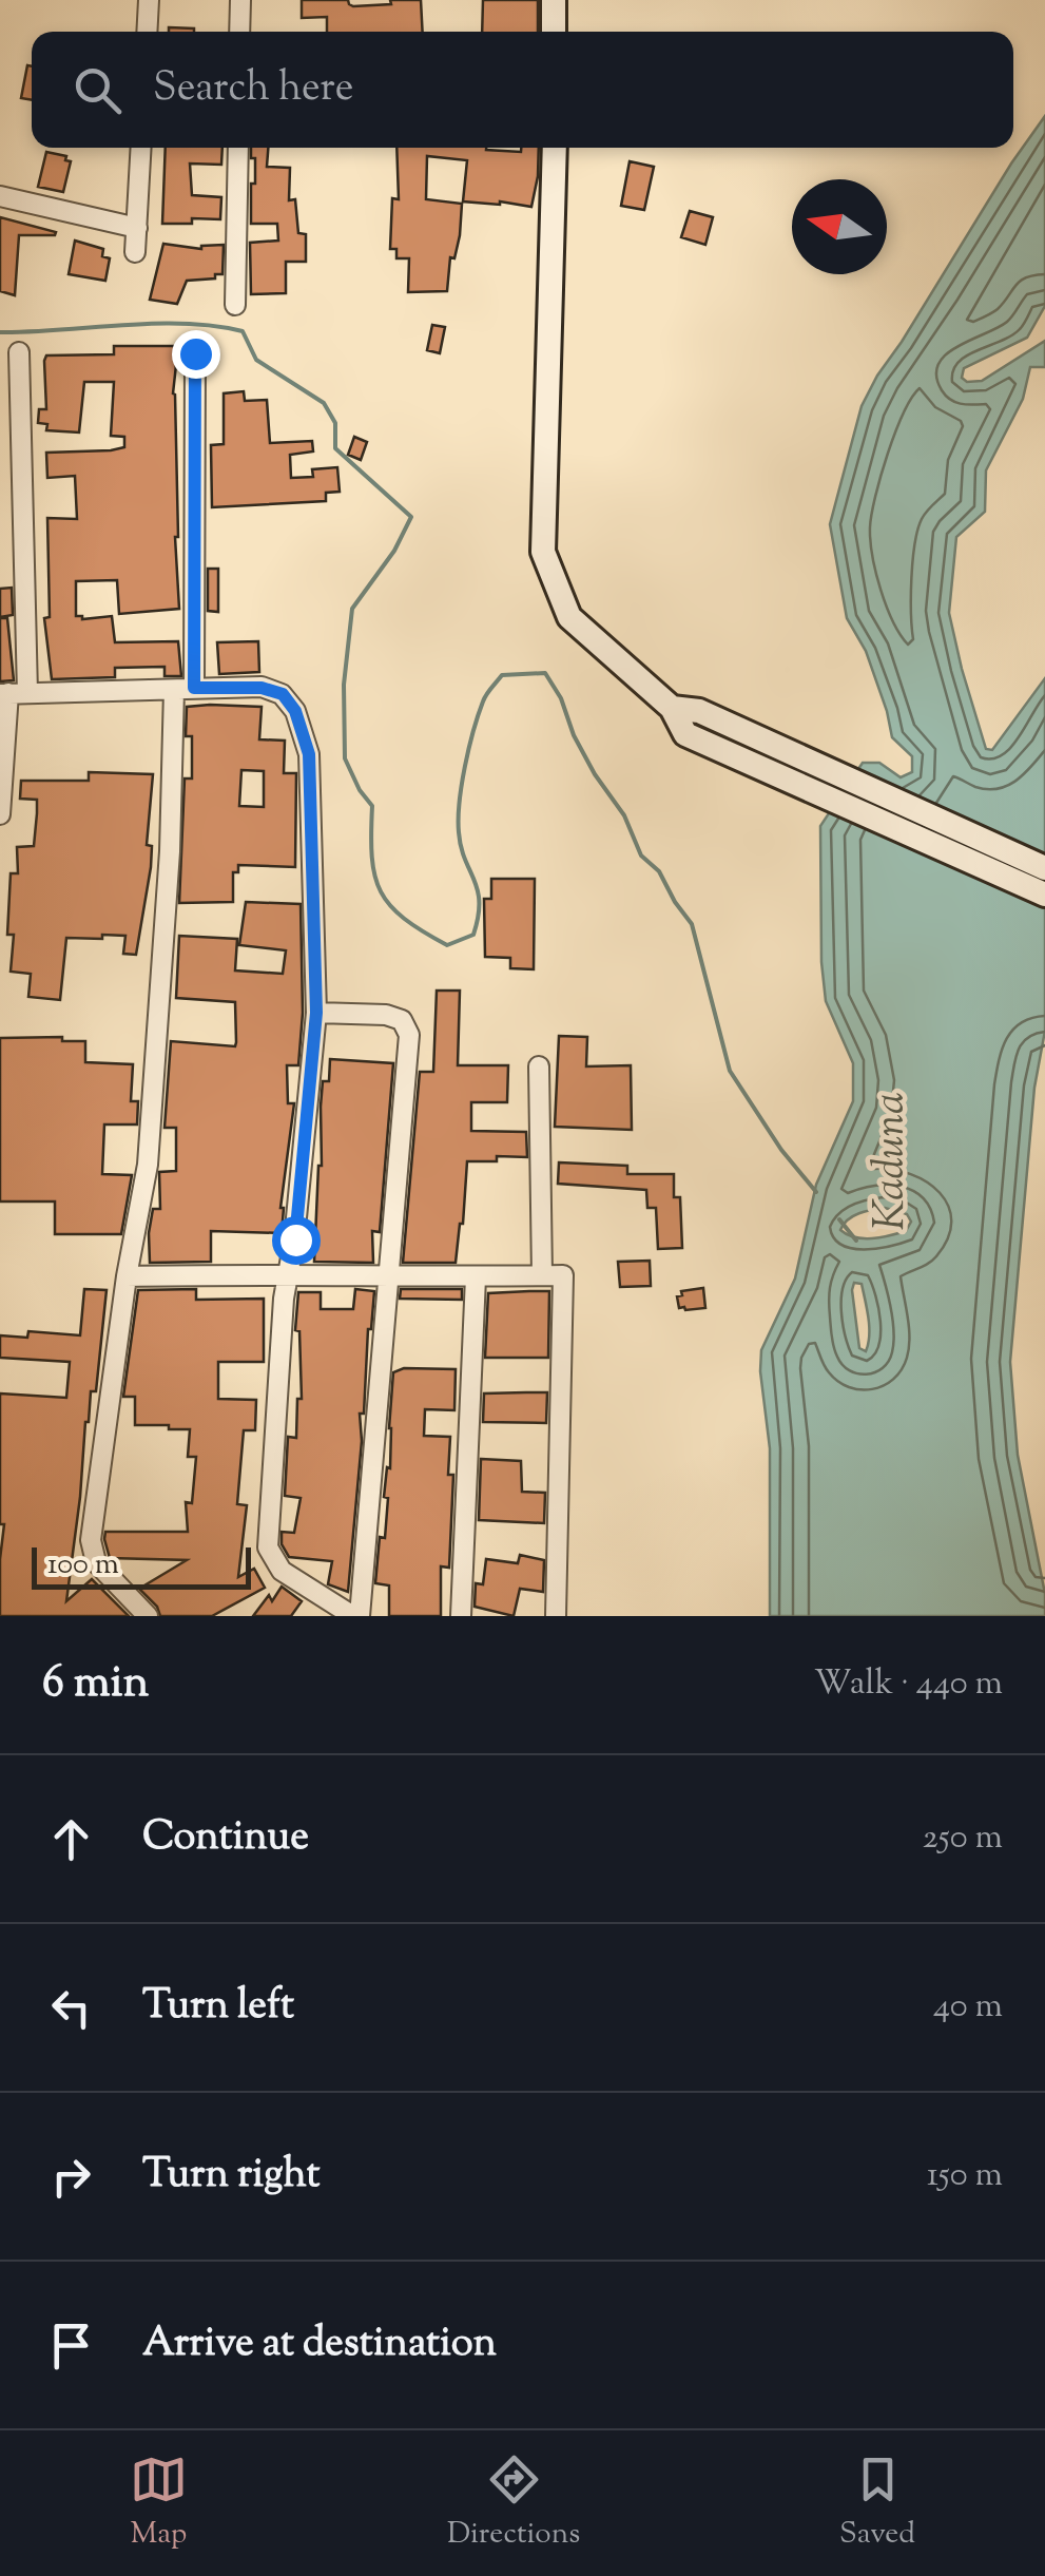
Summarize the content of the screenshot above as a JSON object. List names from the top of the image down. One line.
{"water":["Kaduna"],"scale_bar":"100 m","north":"left","page":{"search":"Search here","scale":"100 m","heading":["6 min","Walk · 440 m"],"list":[["Continue","250 m"],["Turn left","40 m"],["Turn right","150 m"],"Arrive at destination"],"nav":["Map","Directions","Saved"]}}
